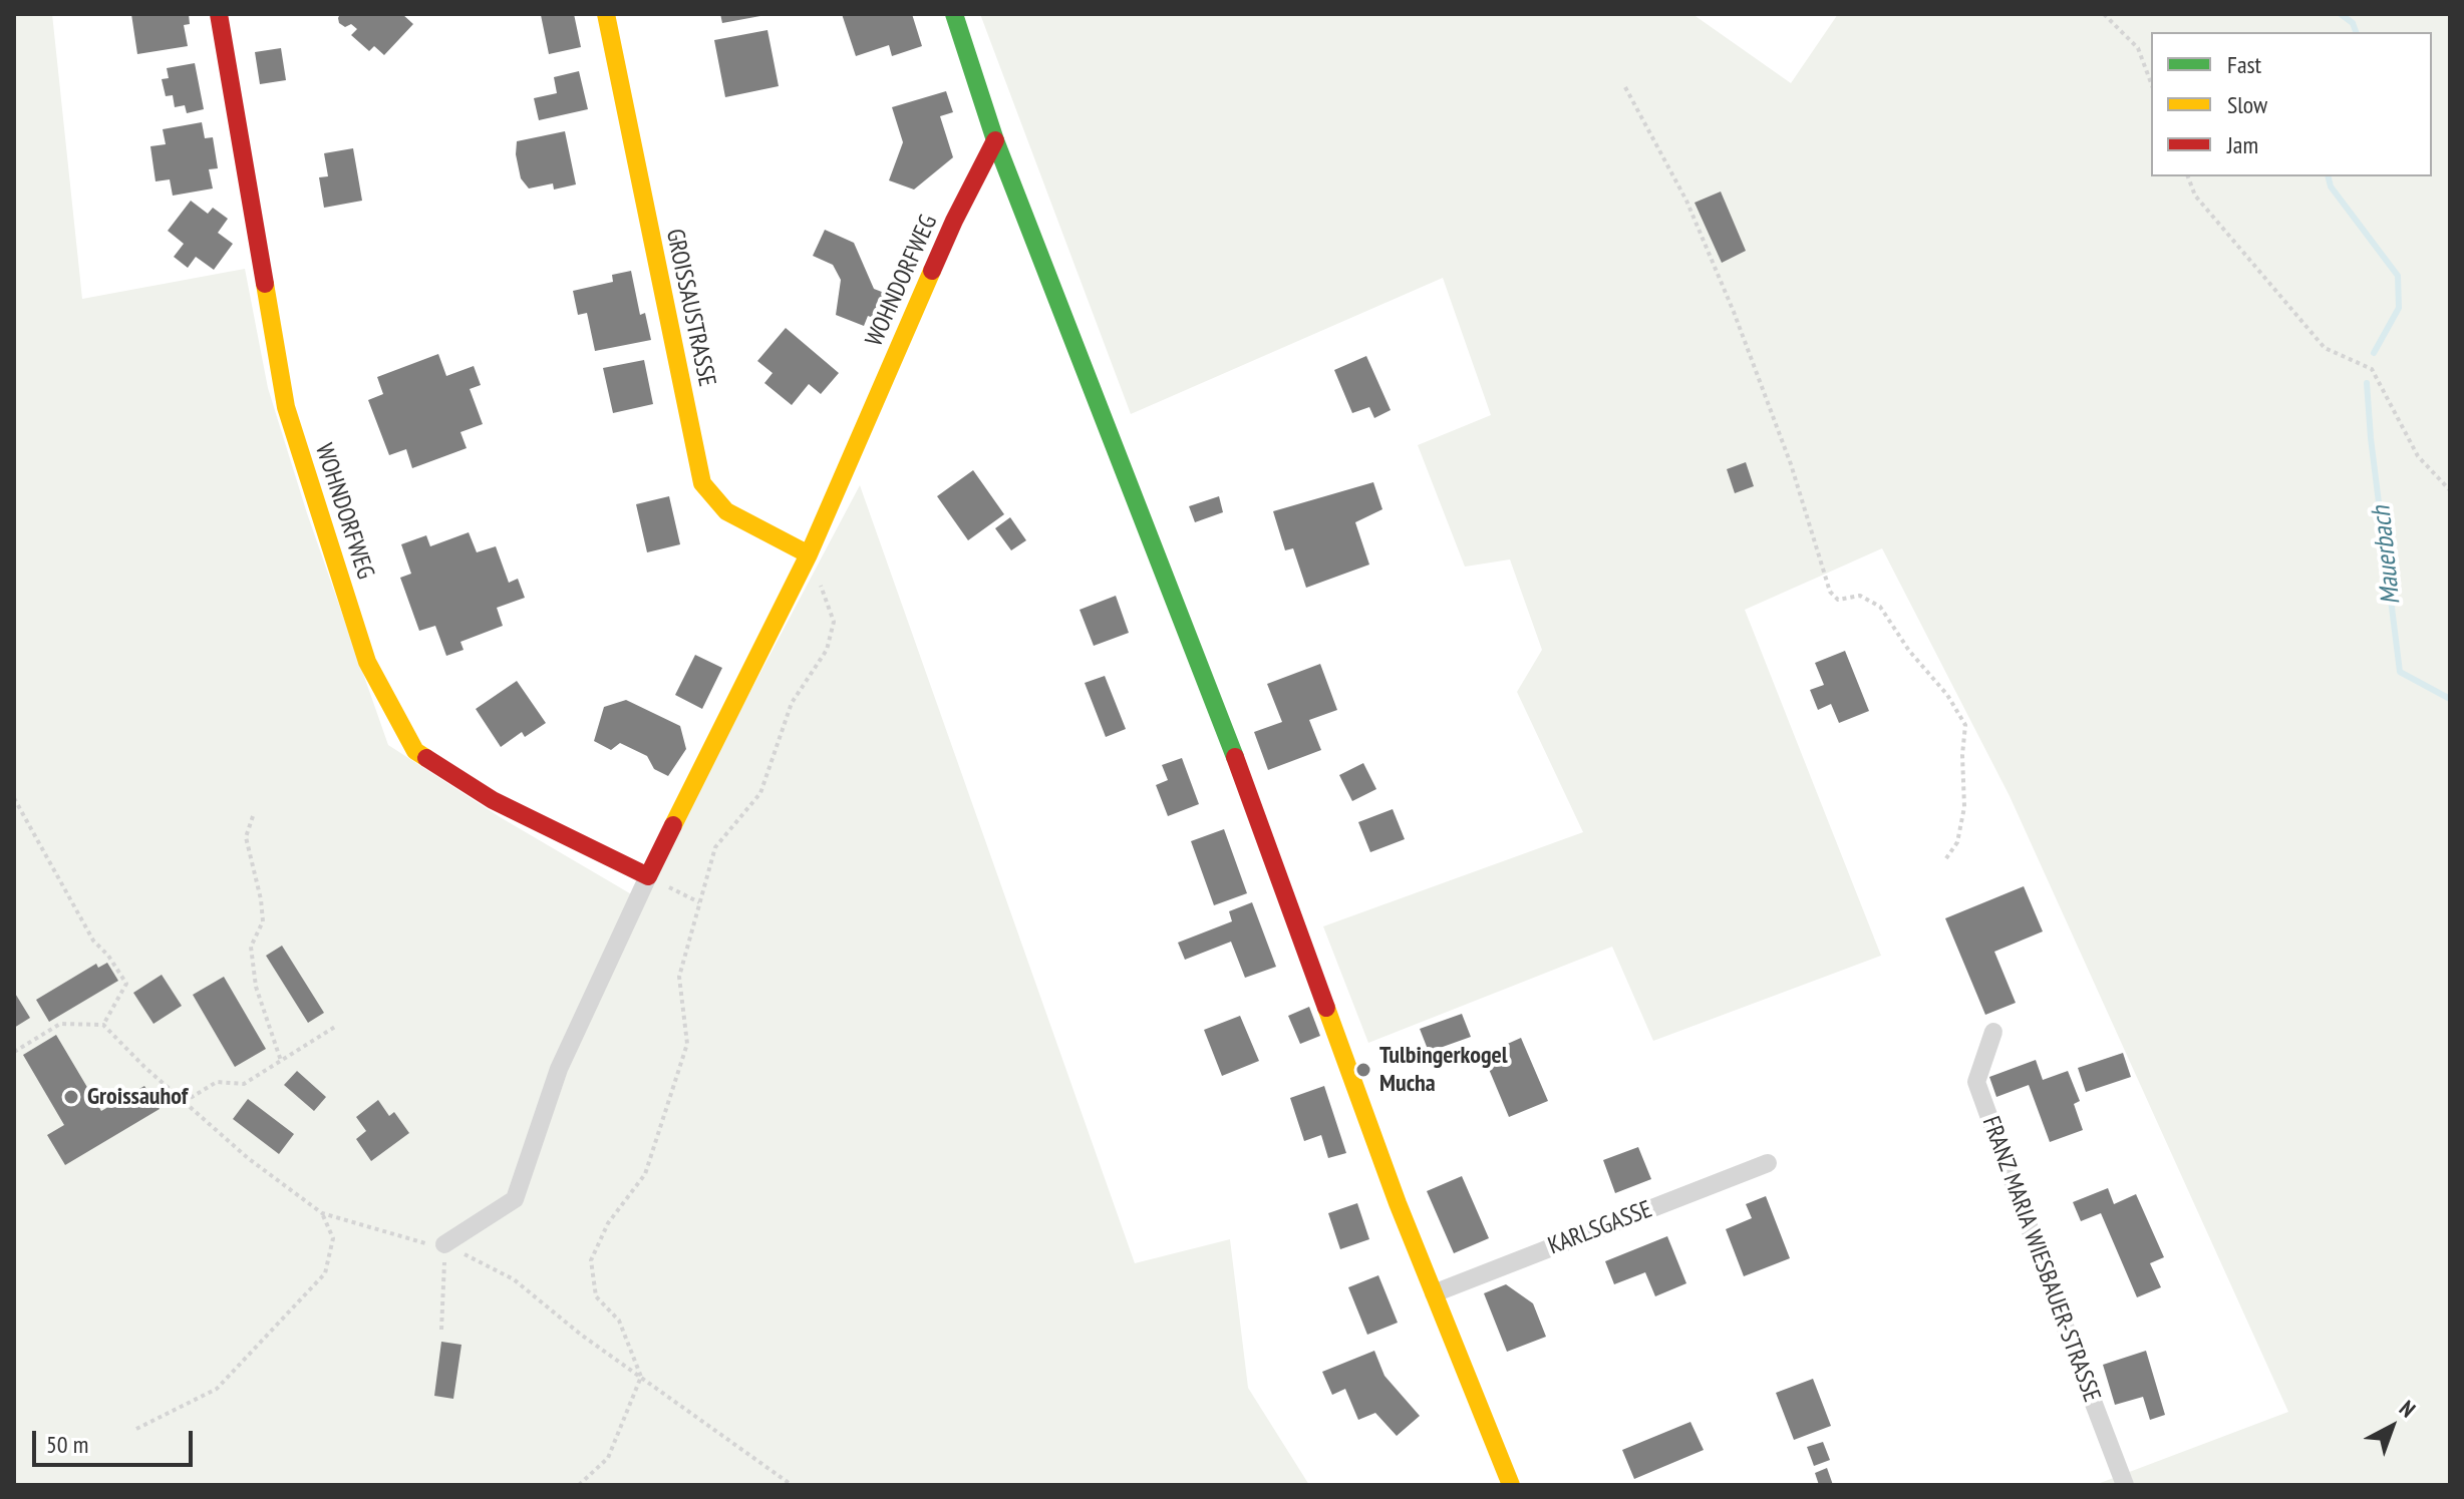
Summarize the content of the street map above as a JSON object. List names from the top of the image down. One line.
{"streets":{"street":["WOHNDORFWEG","GROISSAUSTRASSE","KARLSGASSE","FRANZ MARIA WIESBAUER-STRASSE"]},"crossings":[["WOHNDORFWEG","GROISSAUSTRASSE"]],"water":["Mauerbach"],"places":["Tulbingerkogel Mucha","Groissauhof"],"legend":["Fast","Slow","Jam"],"scale_bar":"50 m","north":"top right"}
